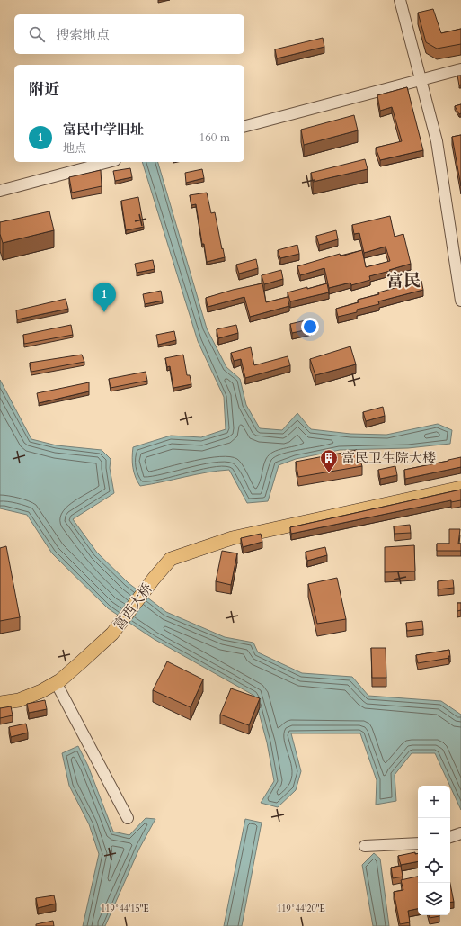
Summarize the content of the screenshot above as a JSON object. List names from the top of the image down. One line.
{"streets":{"main road":["富西大桥"]},"districts":["富民"],"places":{"building":["富民卫生院大楼"]},"page":{"search":"搜索地点","heading":"附近","list":[{"mark":"1","name":"富民中学旧址","note":"地点","value":"160 m"}],"pins":"1","map_buttons":["+","−"]},"coordinates":["119°44'15\"E","119°44'20\"E"]}
